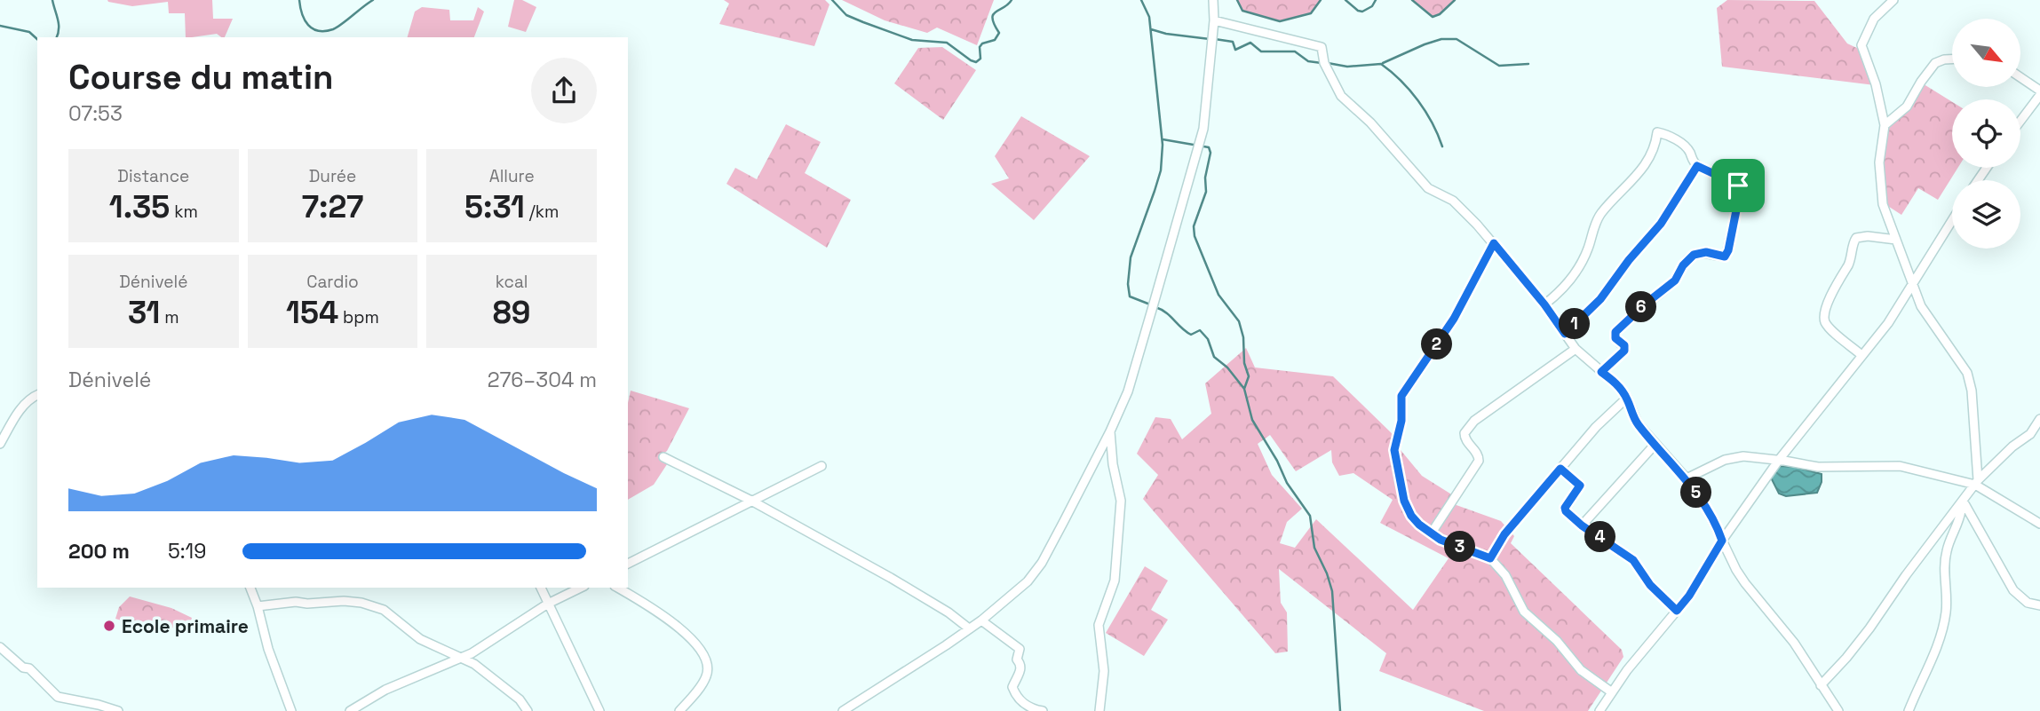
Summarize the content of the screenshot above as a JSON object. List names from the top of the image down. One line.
{"places":["Ecole primaire"],"north":"bottom right","page":{"heading":["Course du matin","07:53"],"stats":[["Distance","1.35 km"],["Durée","7:27"],["Allure","5:31 /km"],["Dénivelé","31 m"],["Cardio","154 bpm"],["kcal","89"]],"pins":["6","1","2","5","4","3"],"chart":["Dénivelé","276–304 m"],"list":[{"name":"200 m","note":"5:19"}]}}
